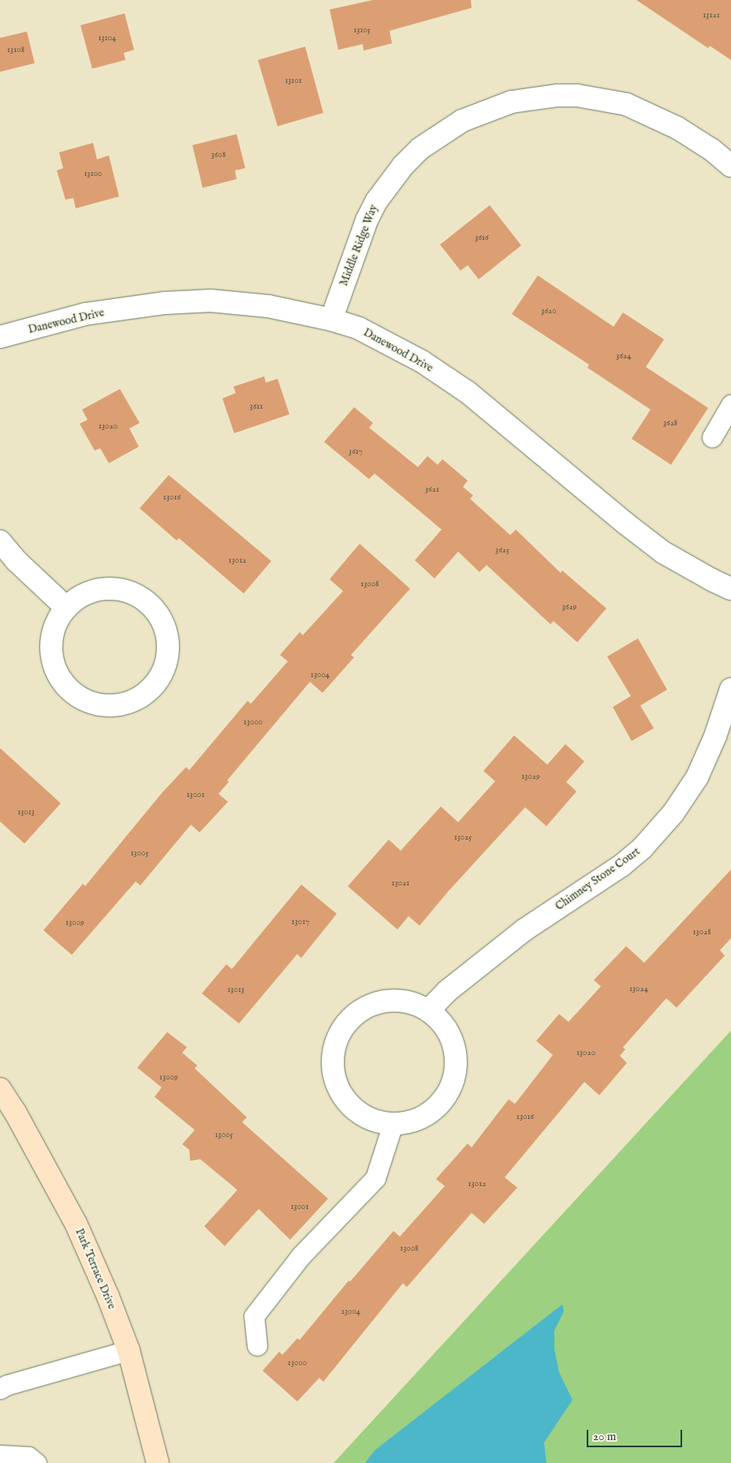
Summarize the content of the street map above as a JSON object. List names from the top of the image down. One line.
{"streets":{"street":["Middle Ridge Way","Danewood Drive","Chimney Stone Court","Park Terrace Drive"]},"crossings":[["Middle Ridge Way","Danewood Drive"]],"house_numbers":["13121","13105","13104","13108","13101","3608","13100","3616","3620","3624","3611","3628","13020","3617","3621","13016","3625","13012","13008","3629","13004","13000","13029","13001","13013","13025","13005","13021","13017","13009","13028","13024","13013","13020","13009","13016","13005","13012","13001","13008","13004","13000"],"scale_bar":"20 m"}
